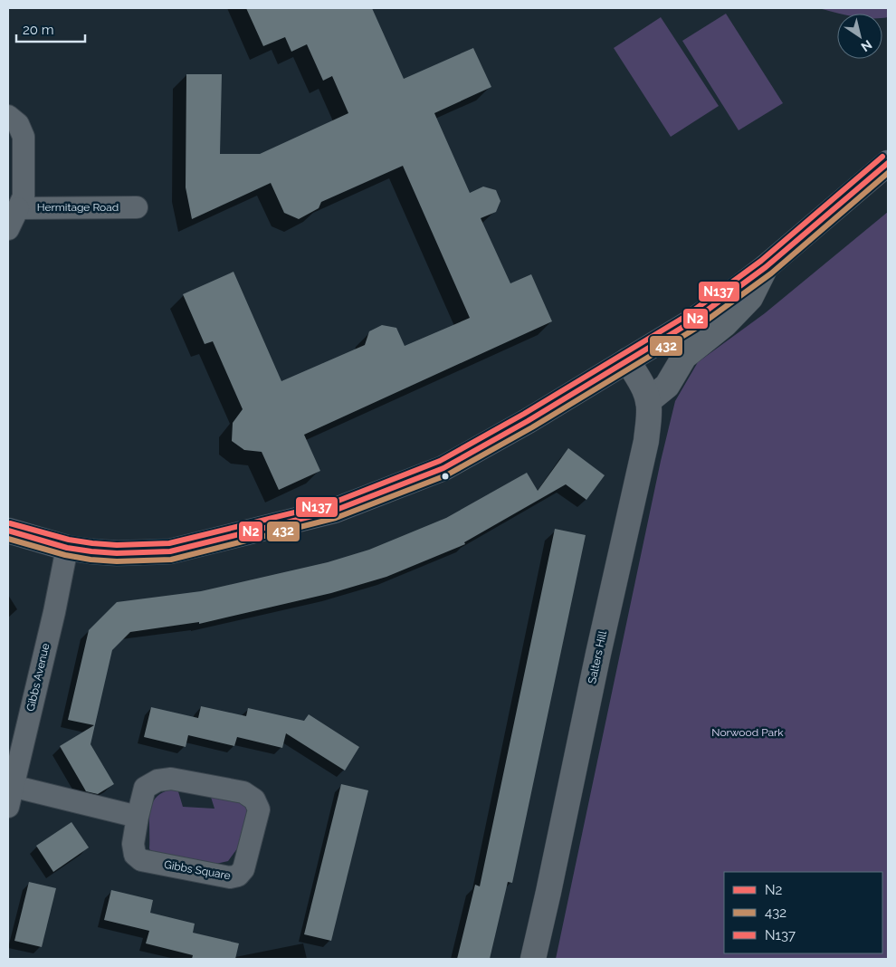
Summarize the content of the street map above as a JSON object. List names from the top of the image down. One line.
{"streets":{"street":["Hermitage Road","Salters Hill","Gibbs Avenue","Gibbs Square"]},"parks":["Norwood Park"],"lines":["transit line N137","transit line N2","transit line 432"],"legend":["N2","432","N137"],"scale_bar":"20 m","north":"bottom right"}
